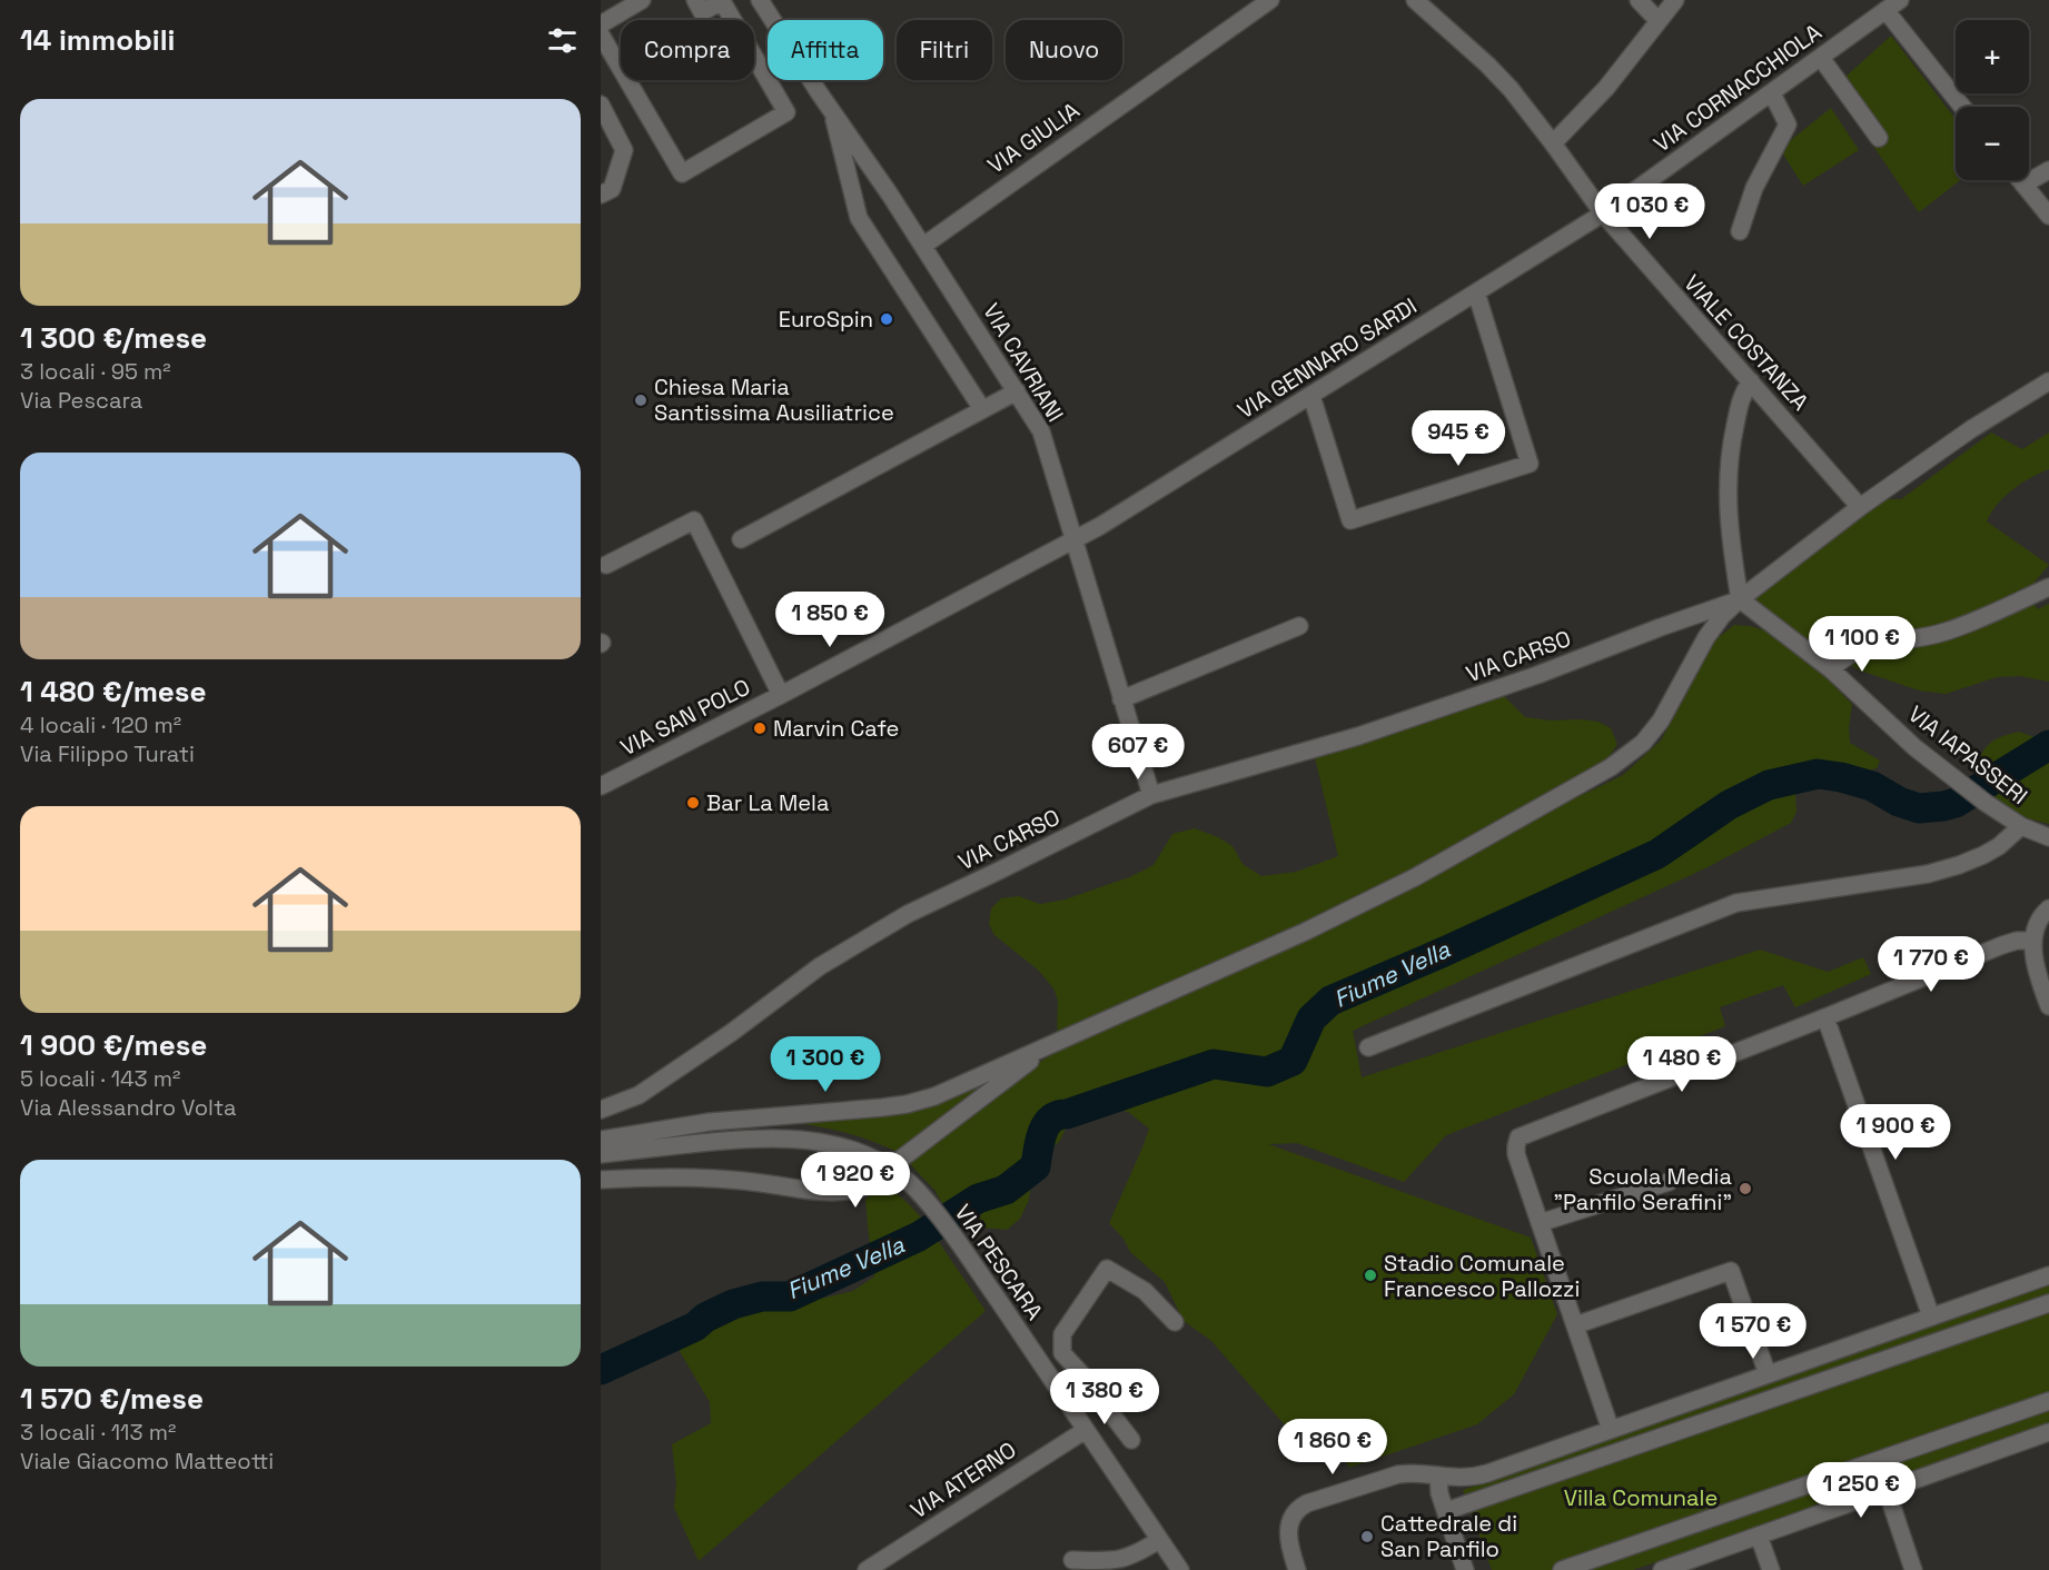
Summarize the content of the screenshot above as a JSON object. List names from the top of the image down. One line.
{"streets":{"street":["VIA CORNACCHIOLA","VIA GIULIA","VIALE COSTANZA","VIA GENNARO SARDI","VIA CAVRIANI","VIA CARSO","VIA SAN POLO","VIA IAPASSERI","VIA PESCARA","VIA ATERNO"]},"crossings":[["VIA CORNACCHIOLA","VIALE COSTANZA"],["VIA CORNACCHIOLA","VIA GENNARO SARDI"],["VIA GIULIA","VIA CAVRIANI"],["VIALE COSTANZA","VIA GENNARO SARDI"],["VIA GENNARO SARDI","VIA CAVRIANI"],["VIA GENNARO SARDI","VIA SAN POLO"],["VIA CAVRIANI","VIA CARSO"],["VIA CAVRIANI","VIA SAN POLO"],["VIA CARSO","VIA IAPASSERI"],["VIA PESCARA","VIA ATERNO"]],"water":["Fiume Vella"],"parks":["Villa Comunale"],"places":["EuroSpin","Chiesa Maria Santissima Ausiliatrice","Marvin Cafe","Bar La Mela","Scuola Media \"Panfilo Serafini\"","Stadio Comunale Francesco Pallozzi","Cattedrale di San Panfilo"],"page":{"heading":"14 immobili","map_buttons":["+","−"],"chip":["Compra","Affitta","Filtri","Nuovo"],"list":[{"name":"1 300 €/mese","note":"3 locali · 95 m² · Via Pescara"},{"name":"1 480 €/mese","note":"4 locali · 120 m² · Via Filippo Turati"},{"name":"1 900 €/mese","note":"5 locali · 143 m² · Via Alessandro Volta"},{"name":"1 570 €/mese","note":"3 locali · 113 m² · Viale Giacomo Matteotti"}],"price":["1 030 €","945 €","1 850 €","1 100 €","607 €","1 770 €","1 300 €","1 480 €","1 900 €","1 920 €","1 570 €","1 380 €","1 860 €","1 250 €"]}}
